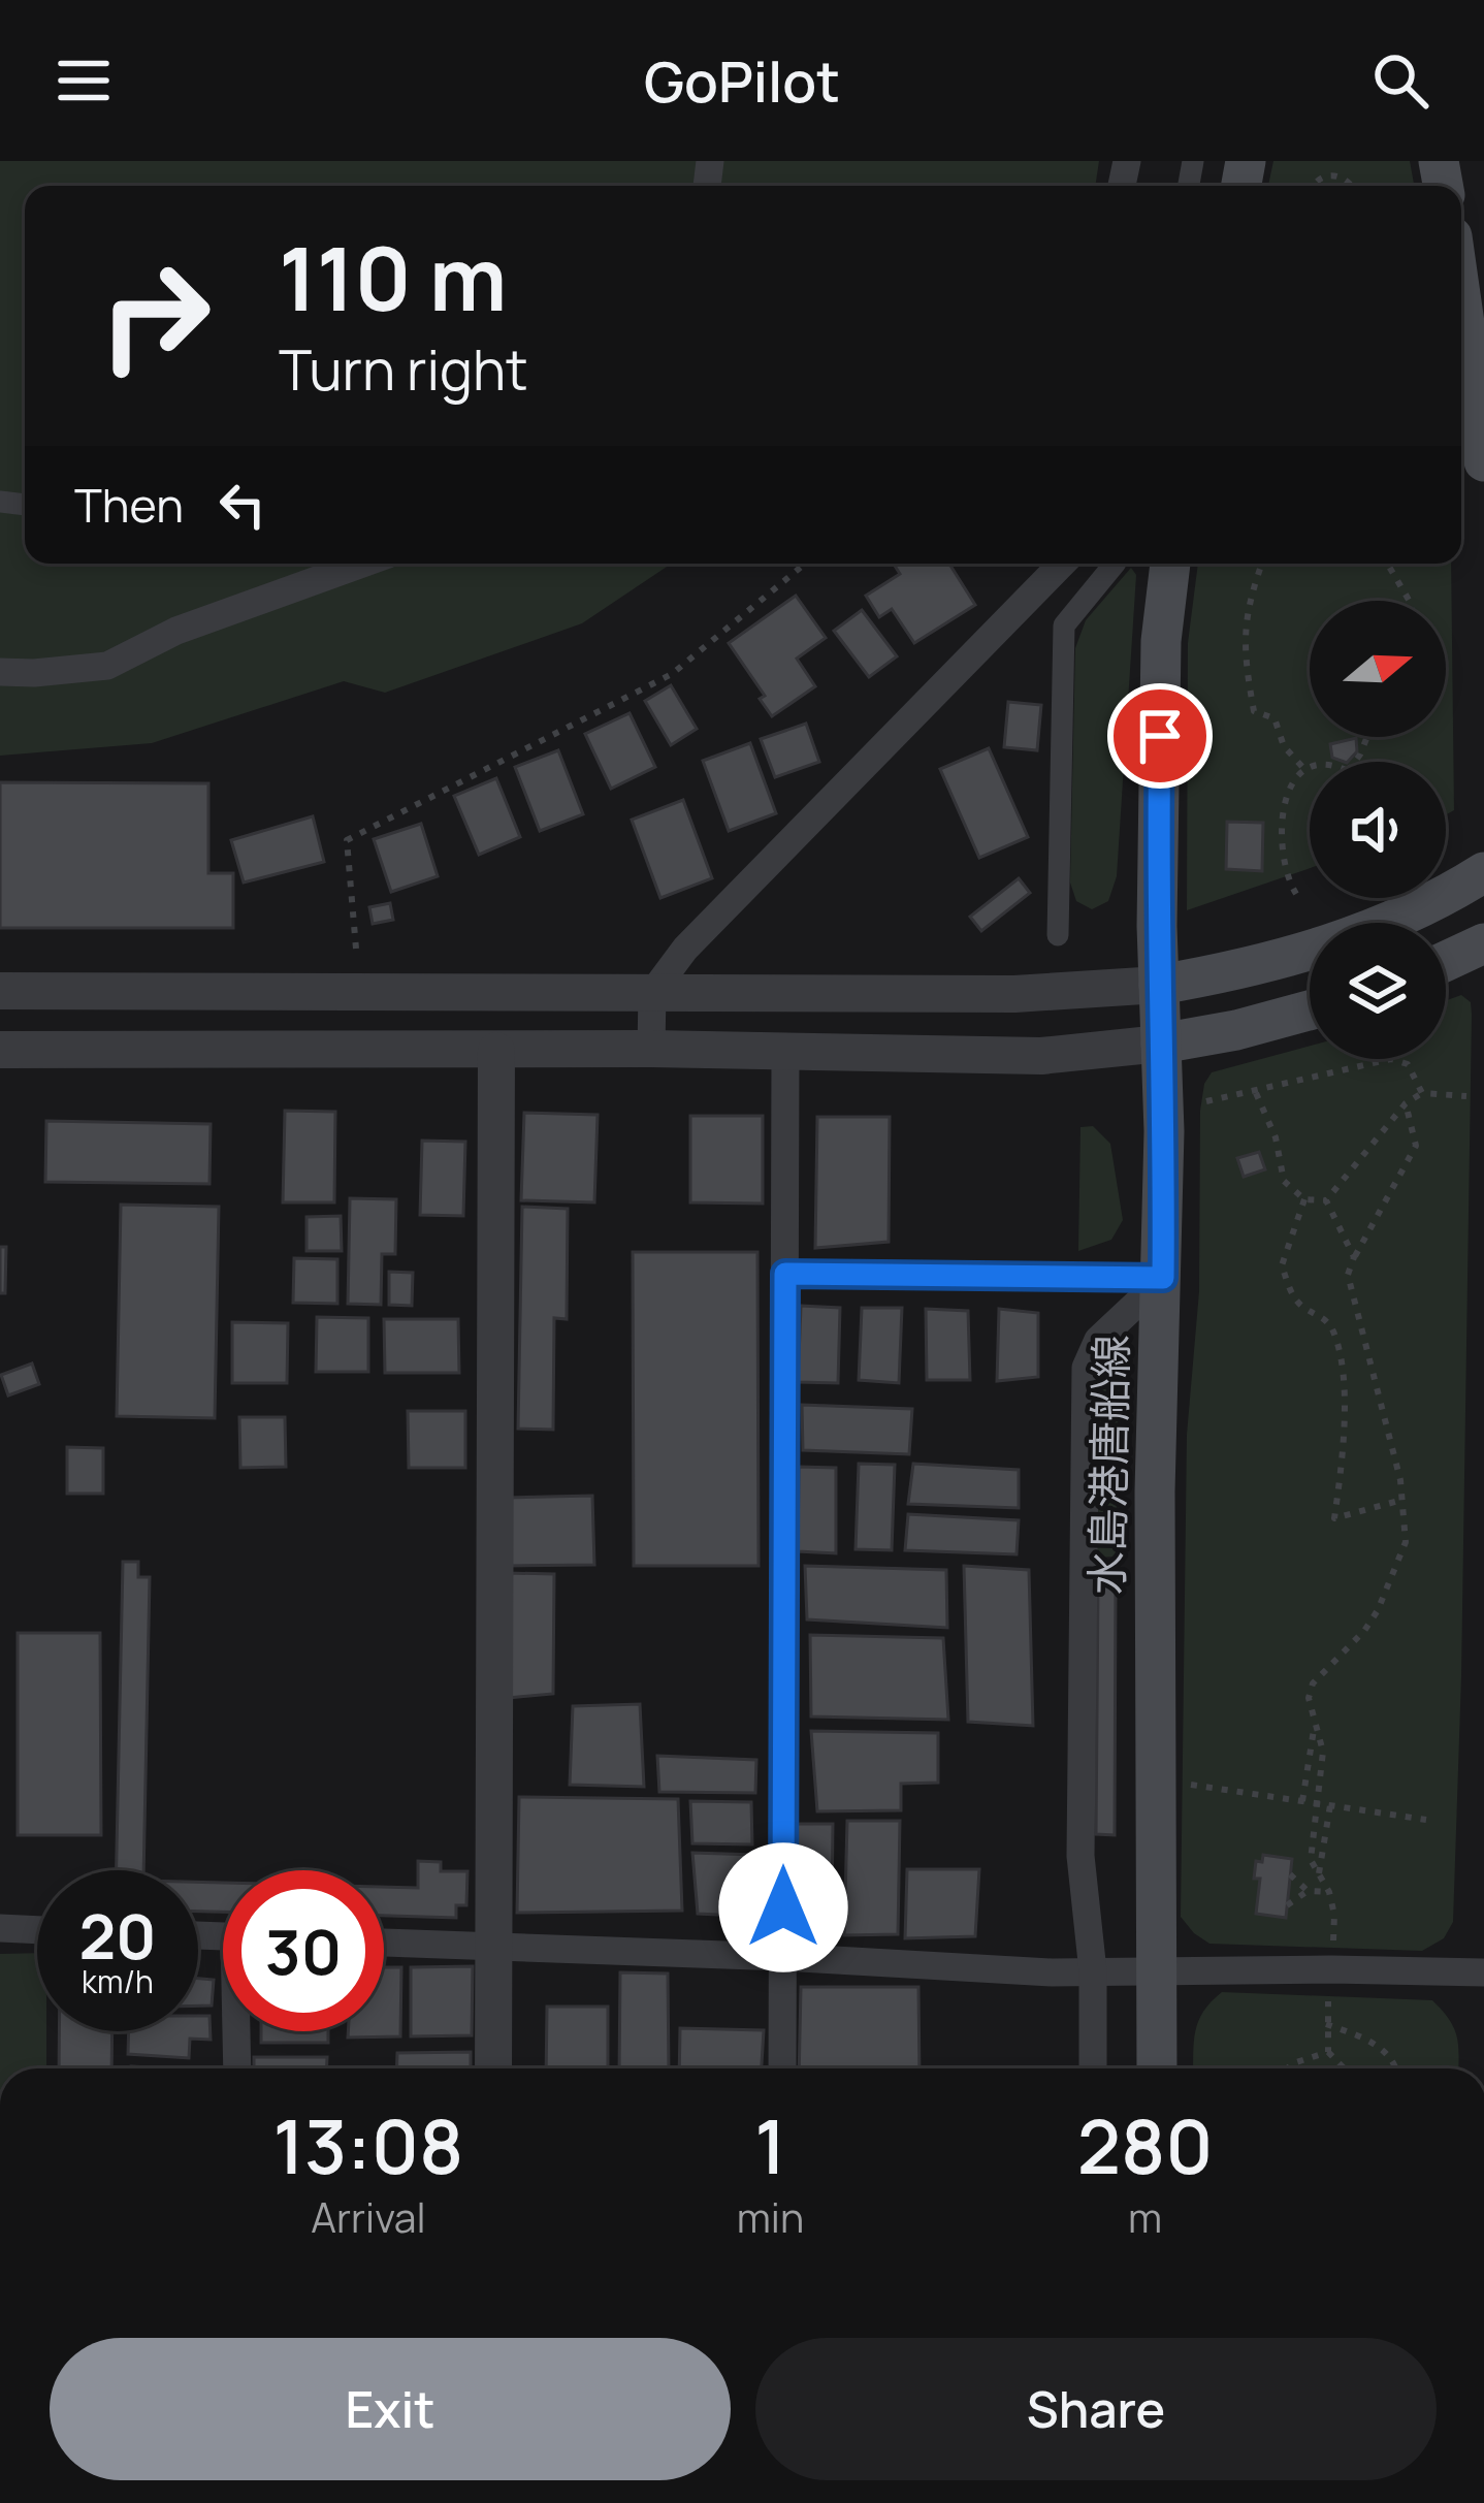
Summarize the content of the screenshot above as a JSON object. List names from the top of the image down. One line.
{"streets":{"main road":["水島港唐船線"]},"north":"right","page":{"header":"GoPilot","turn":["110 m","Turn right"],"then":"Then","speed":"20 km/h","limit":"30","eta":["13:08","Arrival","1","min","280","m"],"buttons":["Exit","Share"]}}
